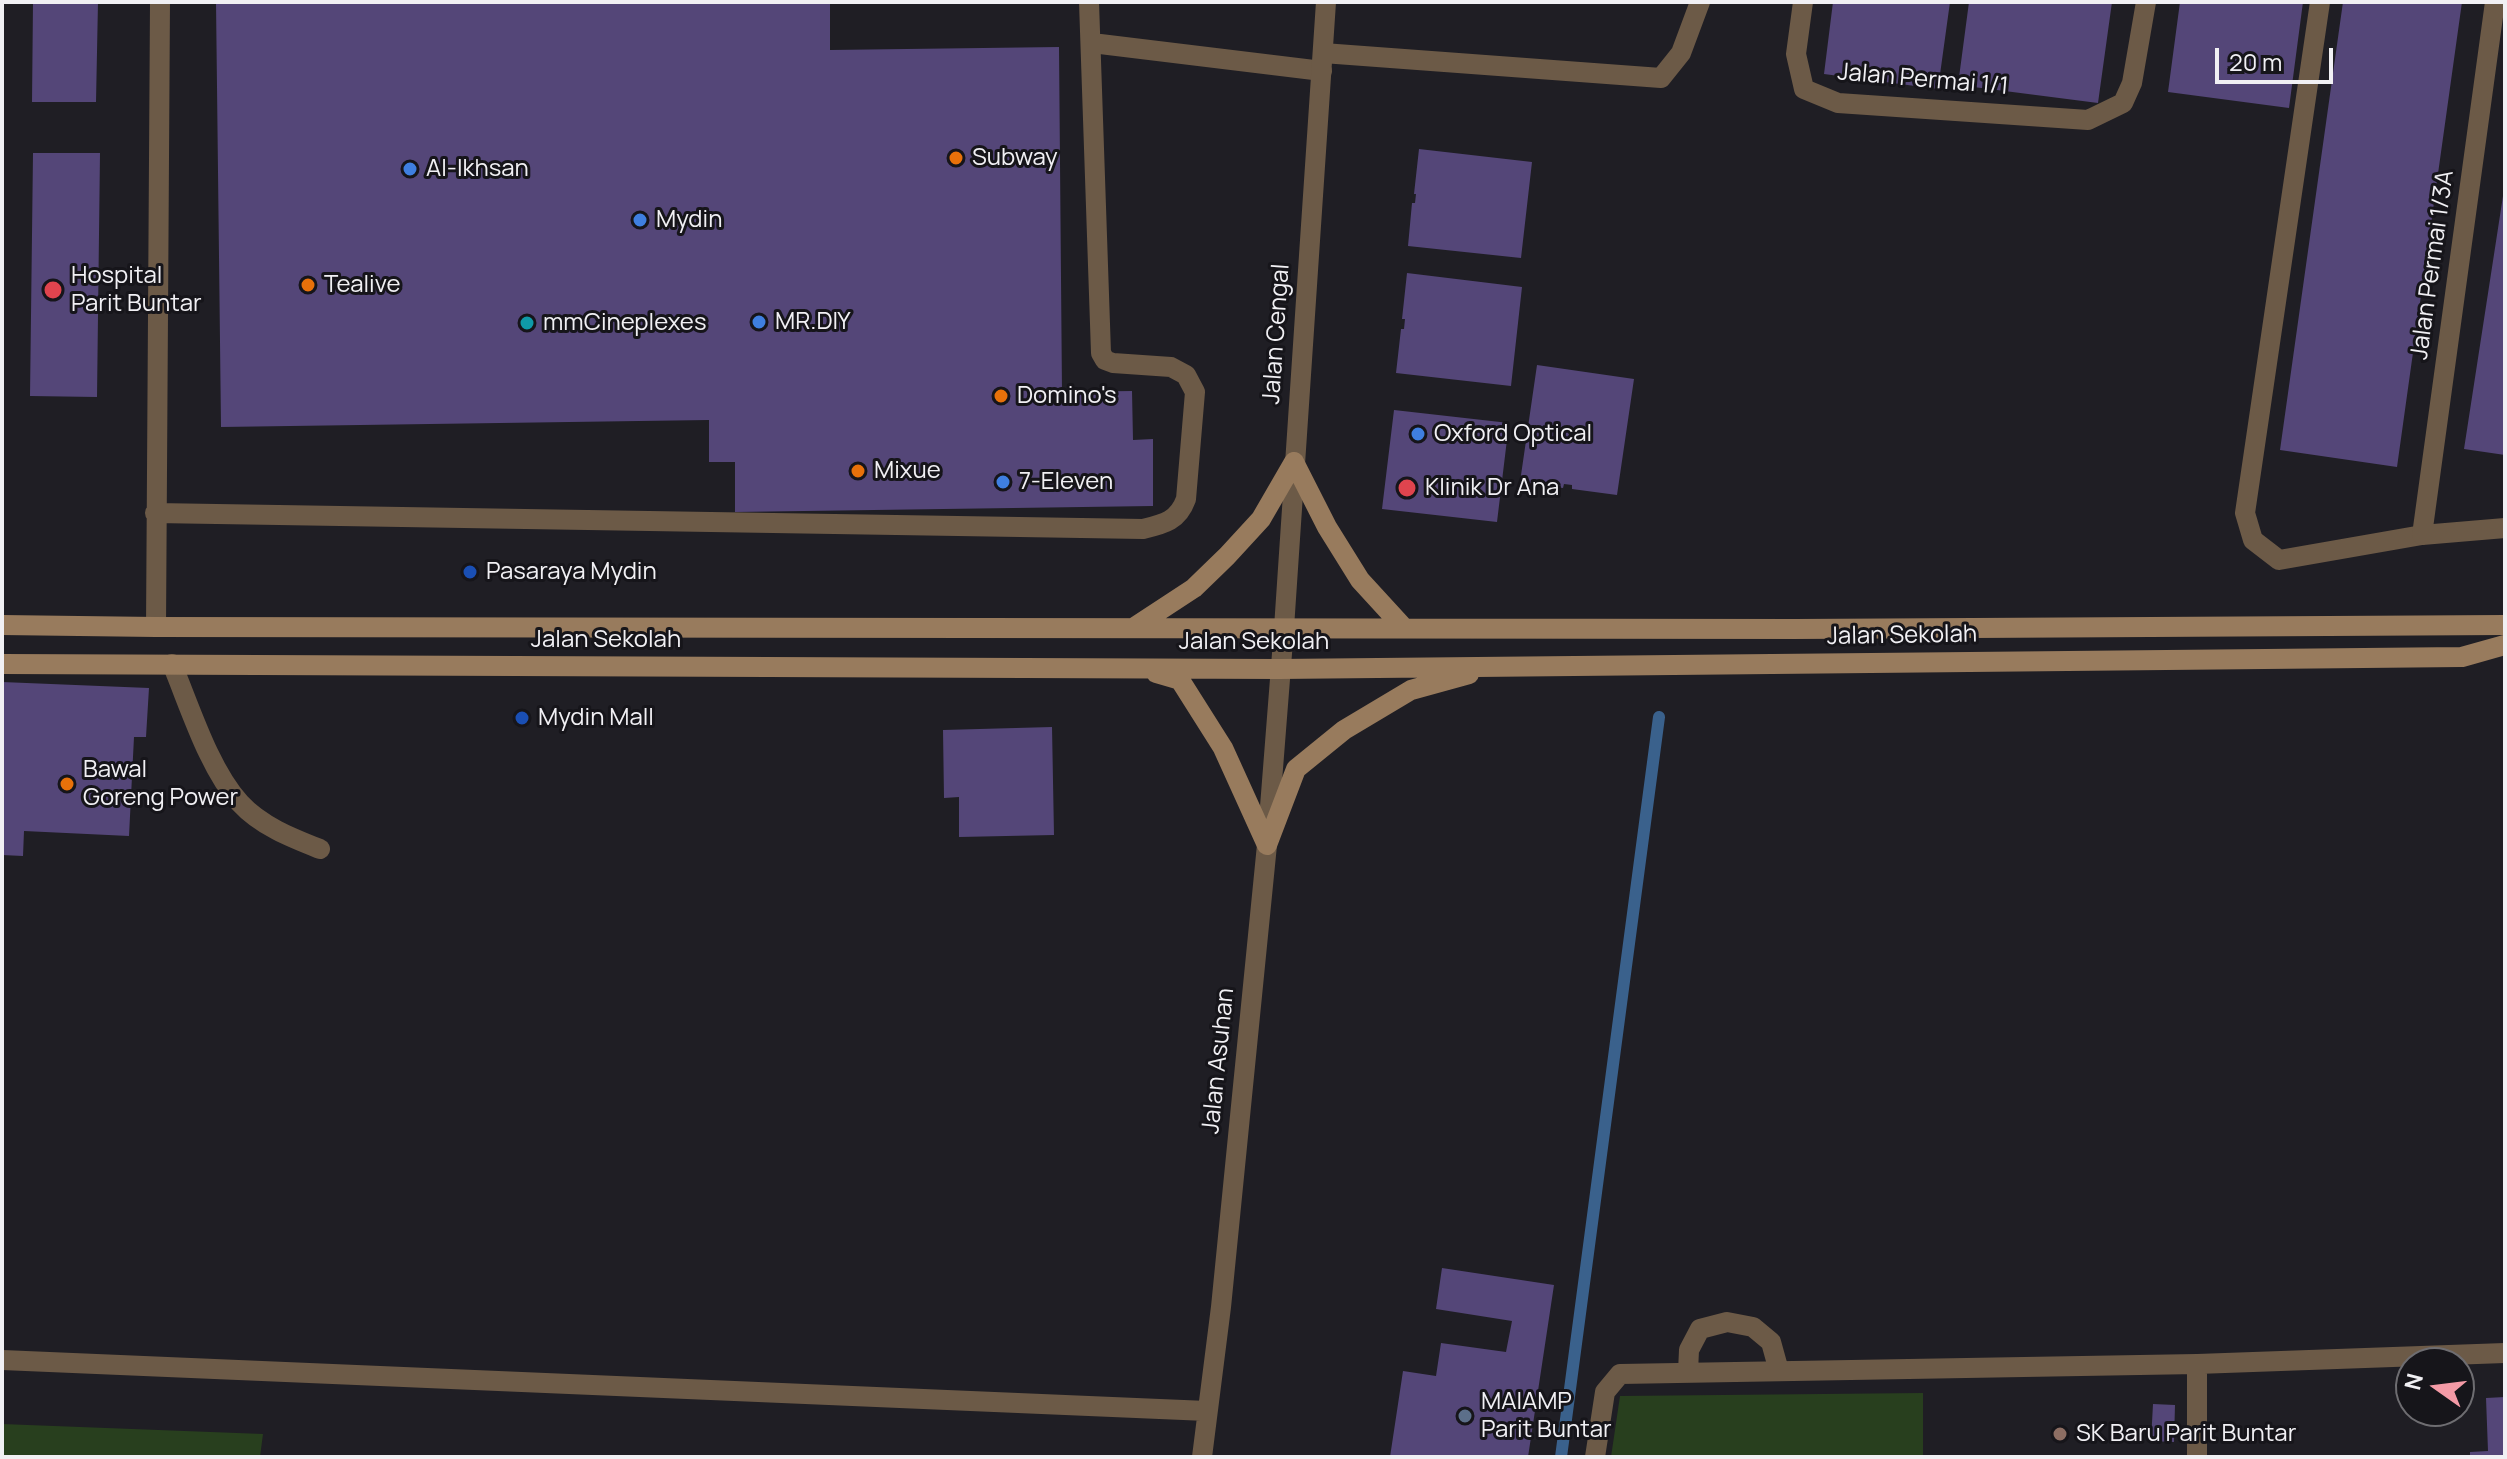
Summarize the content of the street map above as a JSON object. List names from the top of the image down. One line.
{"streets":{"street":["Jalan Permai 1/1","Jalan Permai 1/3A","Jalan Cengal","Jalan Sekolah","Jalan Asuhan"]},"crossings":[["Jalan Cengal","Jalan Sekolah"],["Jalan Cengal","Jalan Asuhan"],["Jalan Sekolah","Jalan Asuhan"]],"places":["Subway","Al-Ikhsan","Mydin","Tealive","Hospital Parit Buntar","MR.DIY","mmCineplexes","Domino's","Oxford Optical","Mixue","7-Eleven","Klinik Dr Ana","Pasaraya Mydin","Mydin Mall","Bawal Goreng Power","MAIAMP Parit Buntar","SK Baru Parit Buntar"],"scale_bar":"20 m","north":"left"}
